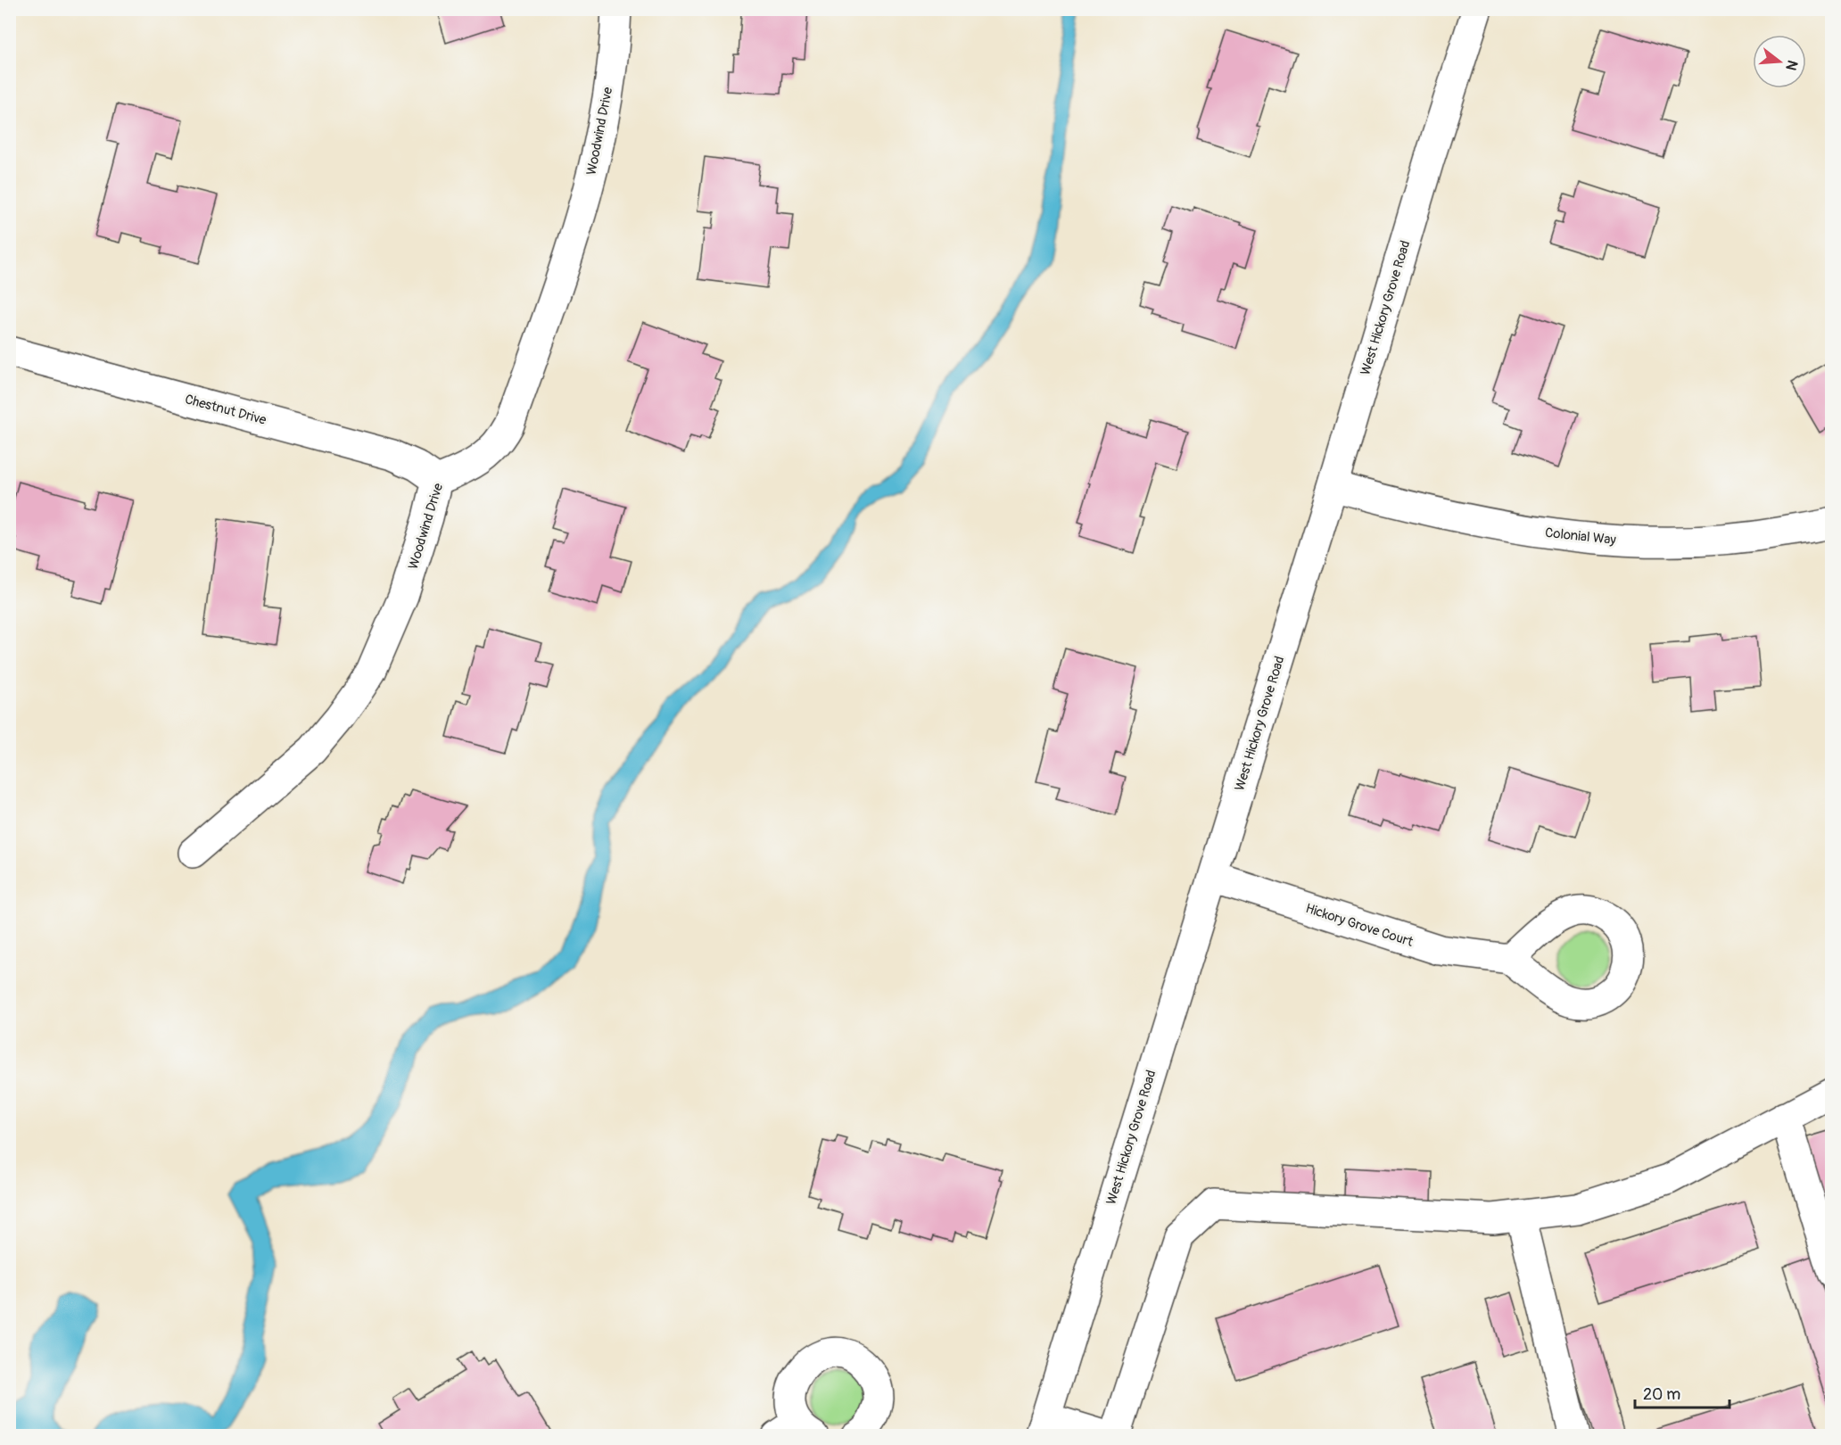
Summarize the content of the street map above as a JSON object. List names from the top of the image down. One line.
{"streets":{"street":["Woodwind Drive","West Hickory Grove Road","Chestnut Drive","Colonial Way","Hickory Grove Court"]},"crossings":[["Woodwind Drive","Chestnut Drive"],["West Hickory Grove Road","Colonial Way"],["West Hickory Grove Road","Hickory Grove Court"]],"scale_bar":"20 m","north":"right"}
